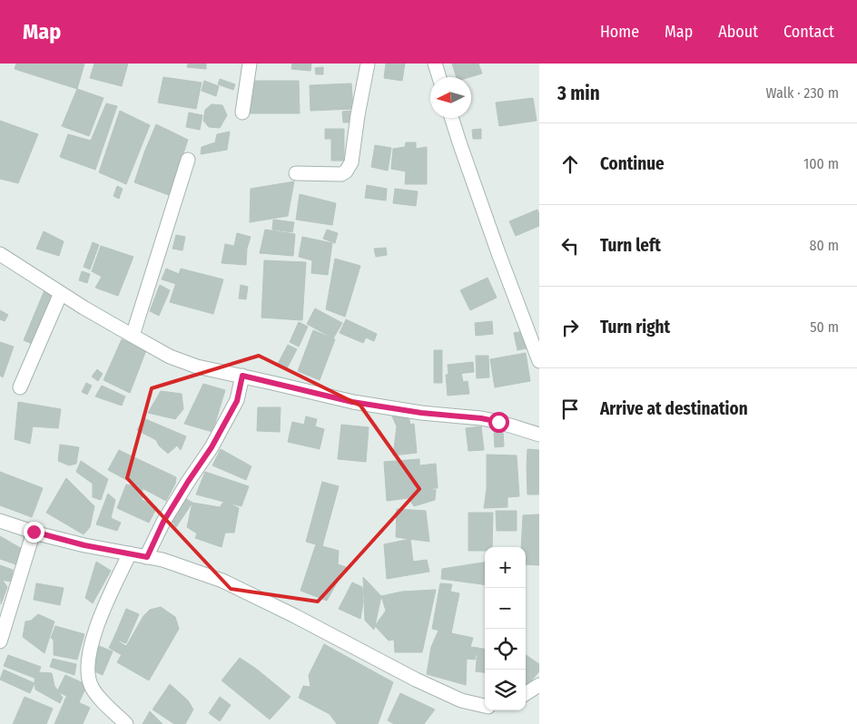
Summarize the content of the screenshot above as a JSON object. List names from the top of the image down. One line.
{"north":"left","page":{"header":"Map","nav":["Home","Map","About","Contact"],"heading":["3 min","Walk · 230 m"],"list":[["Continue","100 m"],["Turn left","80 m"],["Turn right","50 m"],"Arrive at destination"],"map_buttons":["+","−"]}}
